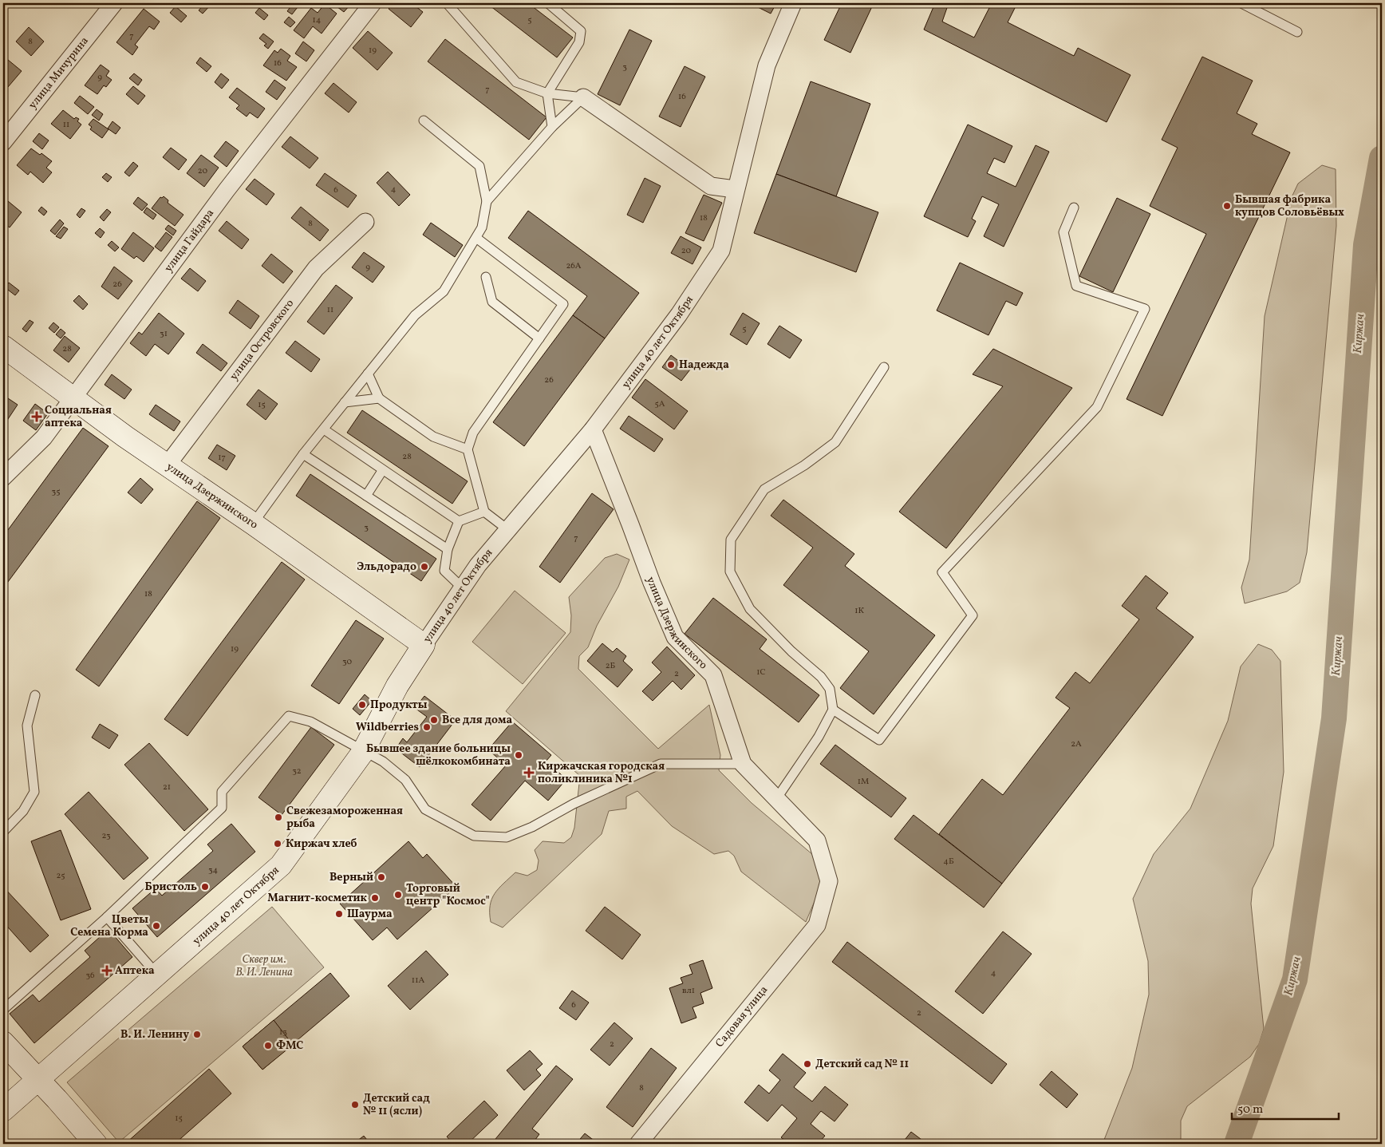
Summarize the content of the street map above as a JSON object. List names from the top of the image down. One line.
{"streets":{"street":["улица Мичурина","улица Гайдара","улица Островского","улица 40 лет Октября","улица Дзержинского","Садовая улица"]},"crossings":[["улица Гайдара","улица Дзержинского"],["улица Островского","улица Дзержинского"],["улица 40 лет Октября","улица Дзержинского"],["улица Дзержинского","Садовая улица"]],"water":["Киржач"],"parks":["Сквер им. В. И. Ленина"],"places":{"other":["Бывшая фабрика купцов Соловьёвых","Надежда","Эльдорадо","Продукты","Все для дома","Wildberries","Бывшее здание больницы шёлкокомбината","Свежезамороженная рыба","Киржач хлеб","Верный","Бристоль","Торговый центр \"Космос\"","Магнит-косметик","Шаурма","Цветы Семена Корма","В. И. Ленину","ФМС","Детский сад № 11","Детский сад № 11 (ясли)"],"health":["Социальная аптека","Киржачская городская поликлиника №1","Аптека"]},"house_numbers":["14","5","7","8","19","16","3","9","7","16","11","20","4","6","18","8","20","26А","9","26","11","5","31","28","26","5А","15","28","17","35","3","7","18","1К","19","30","2Б","1С","2","2А","32","1М","21","23","4Б","34","25","4","36","11А","вл1","6","2","13","2","8","15"],"scale_bar":"50 m"}
